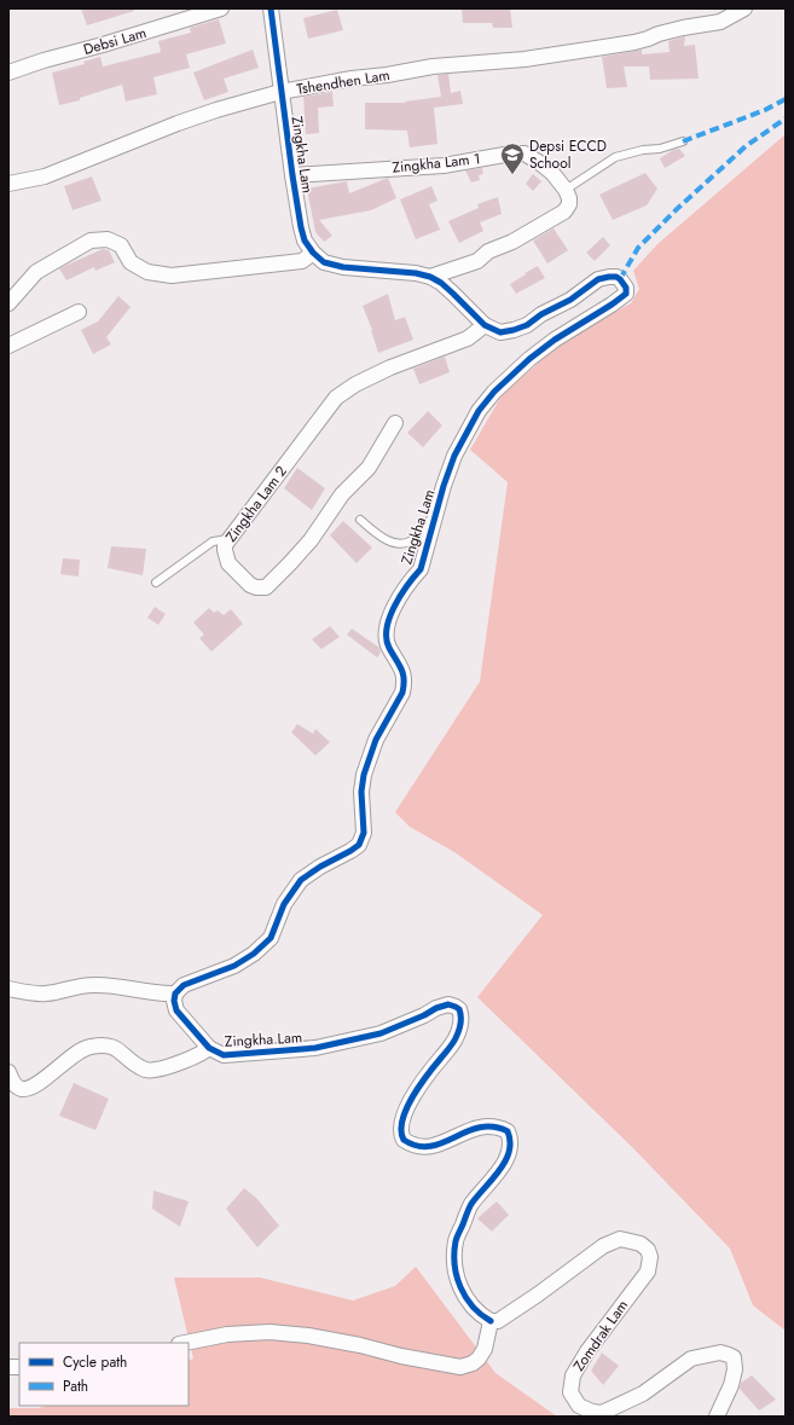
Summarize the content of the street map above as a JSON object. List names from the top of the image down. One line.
{"streets":{"street":["Debsi Lam","Tshendhen Lam","Zingkha Lam","Zingkha Lam 1","Zingkha Lam 2","Zomdrak Lam"]},"crossings":[["Tshendhen Lam","Zingkha Lam"],["Zingkha Lam","Zingkha Lam 1"],["Zingkha Lam","Zingkha Lam 2"],["Zingkha Lam","Zomdrak Lam"]],"places":{"school or university":["Depsi ECCD School"]},"legend":["Cycle path","Path"]}
